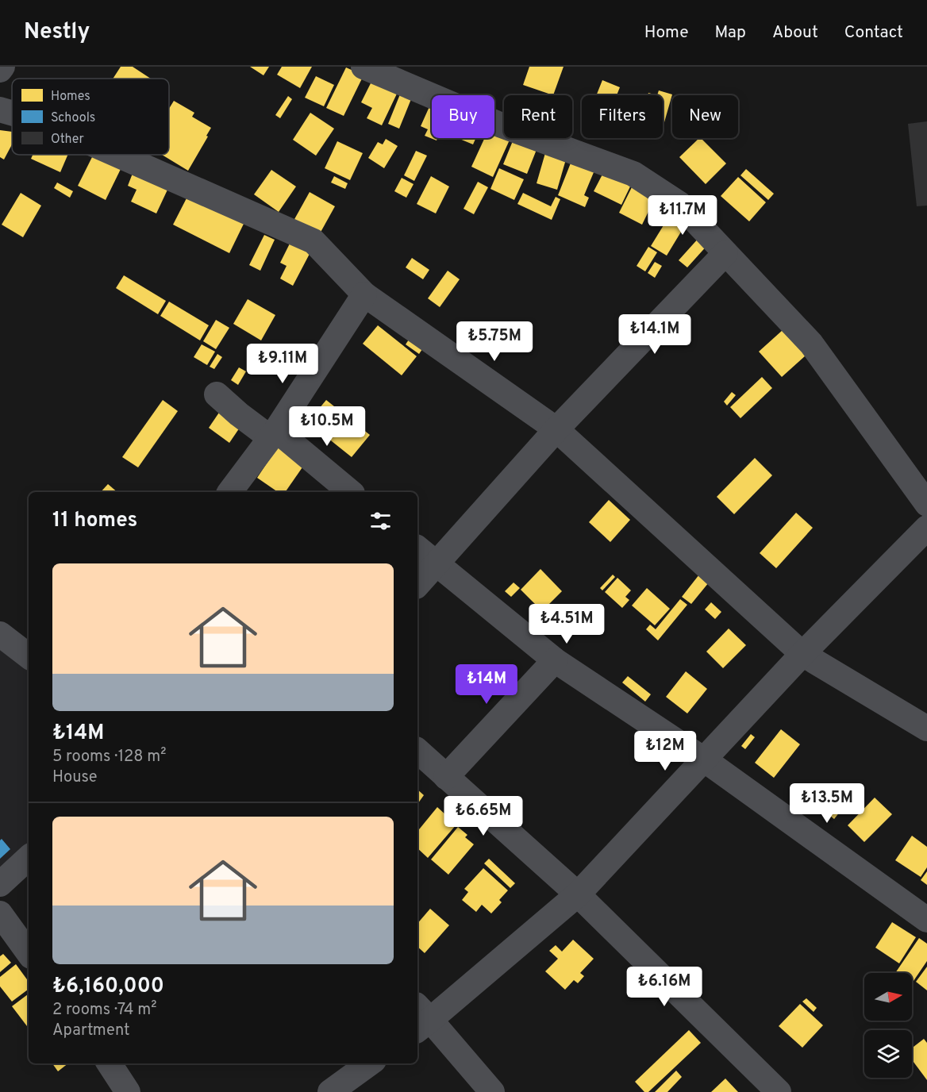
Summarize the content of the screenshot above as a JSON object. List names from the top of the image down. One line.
{"legend":["Homes","Schools","Other"],"north":"right","page":{"header":"Nestly","nav":["Home","Map","About","Contact"],"chip":["Buy","Rent","Filters","New"],"price":["₺11.7M","₺14.1M","₺5.75M","₺9.11M","₺10.5M","₺4.51M","₺14M","₺12M","₺13.5M","₺6.65M","₺6.16M"],"heading":"11 homes","list":[{"name":"₺14M","note":"5 rooms · 128 m² · House"},{"name":"₺6,160,000","note":"2 rooms · 74 m² · Apartment"}]}}
